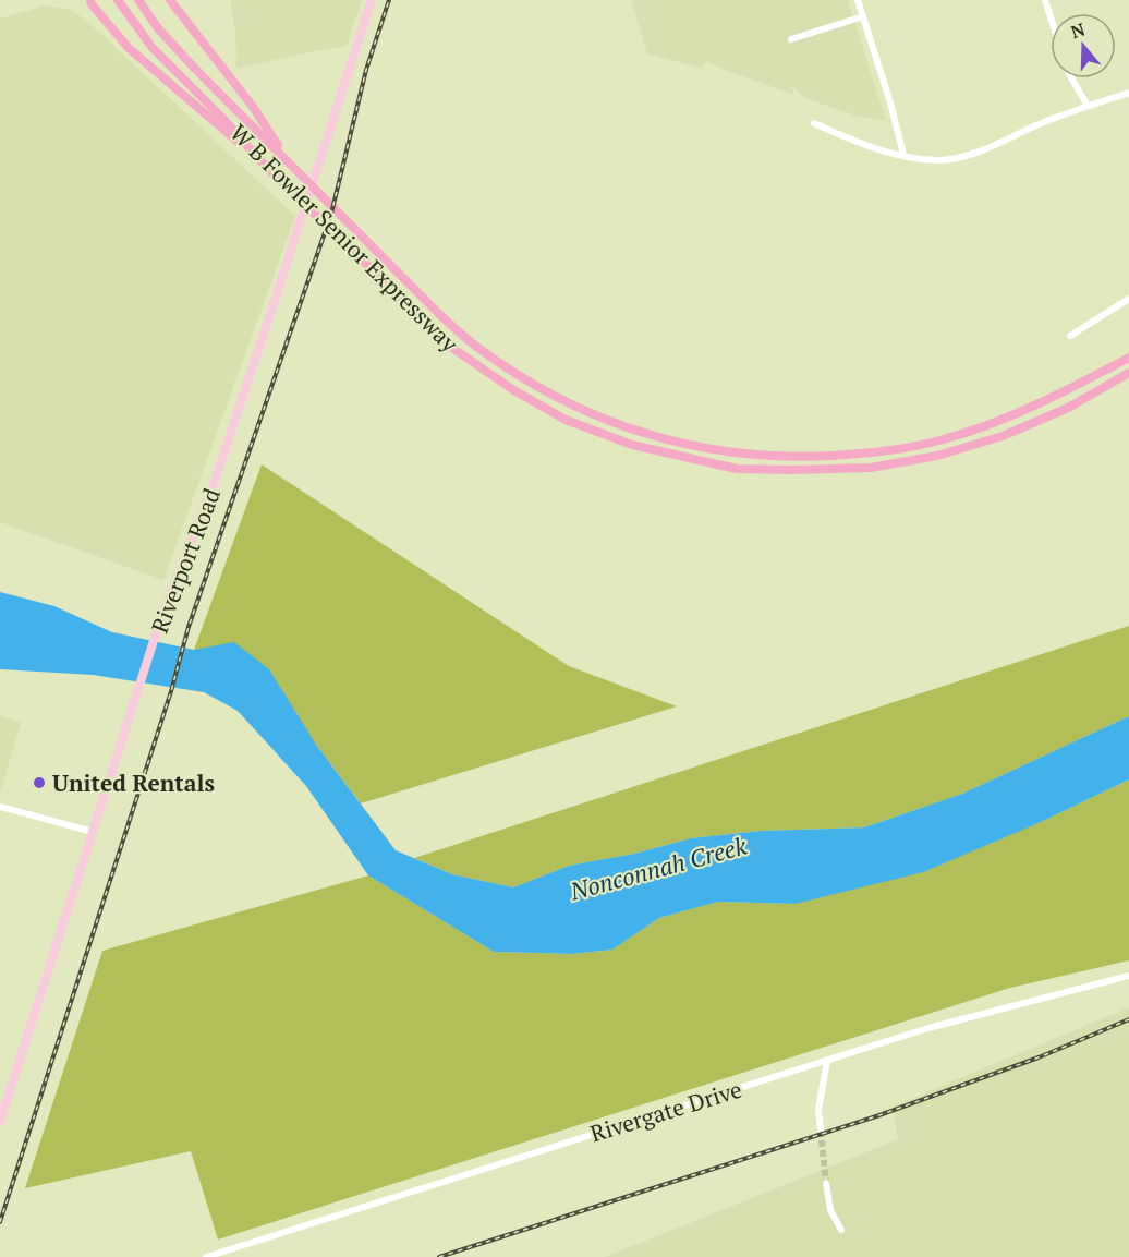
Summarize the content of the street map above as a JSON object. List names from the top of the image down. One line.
{"streets":{"highway":["W B Fowler Senior Expressway"],"main road":["Riverport Road"],"street":["Rivergate Drive"]},"water":["Nonconnah Creek"],"places":["United Rentals"],"north":"top"}
